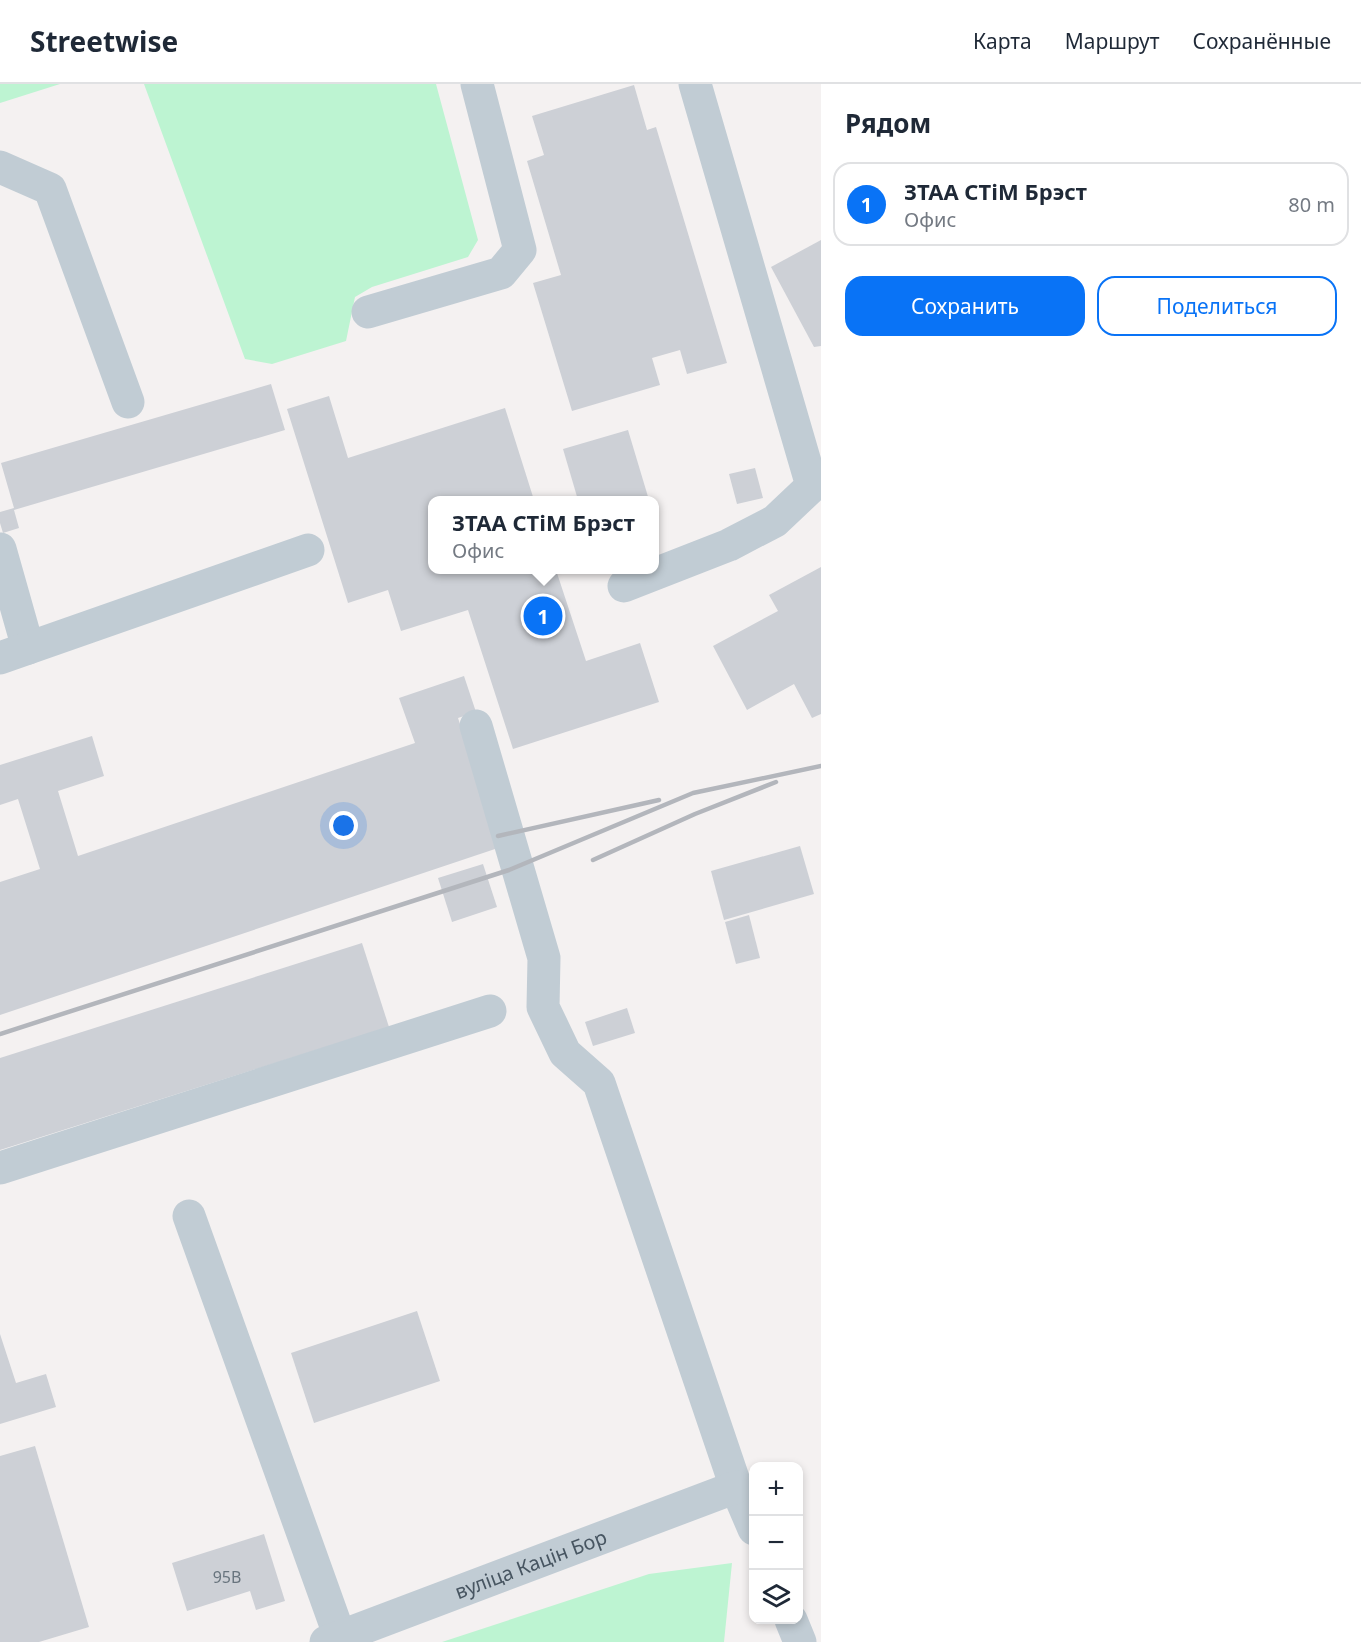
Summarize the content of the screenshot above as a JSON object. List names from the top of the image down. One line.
{"streets":{"street":["вуліца Кацін Бор"]},"house_numbers":["95В"],"page":{"header":"Streetwise","nav":["Карта","Маршрут","Сохранённые"],"heading":"Рядом","list":[{"mark":"1","name":"ЗТАА СТіМ Брэст","note":"Офис","value":"80 m"}],"buttons":["Сохранить","Поделиться"],"popup":["ЗТАА СТіМ Брэст","Офис"],"pins":"1","map_buttons":["+","−"]}}
